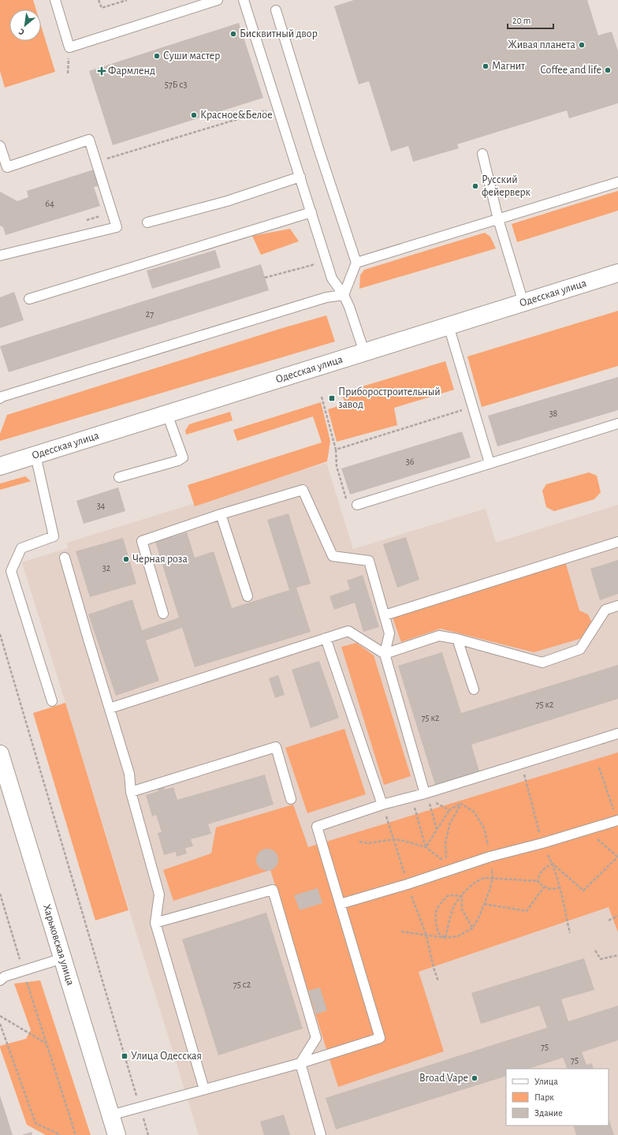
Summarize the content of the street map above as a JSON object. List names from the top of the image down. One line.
{"streets":{"street":["Одесская улица","Харьковская улица"]},"places":{"other":["Бисквитный двор","Живая планета","Суши мастер","Магнит","Coffee and life","Красное&Белое","Русский фейерверк","Черная роза","Broad Vape"],"health":["Фармленд"],"transit":["Приборостроительный завод","Улица Одесская"]},"house_numbers":["57Б с3","64","27","38","36","34","32","75 к2","75 к2","75 с2","75","75"],"legend":["Улица","Парк","Здание"],"scale_bar":"20 m","north":"bottom left"}
